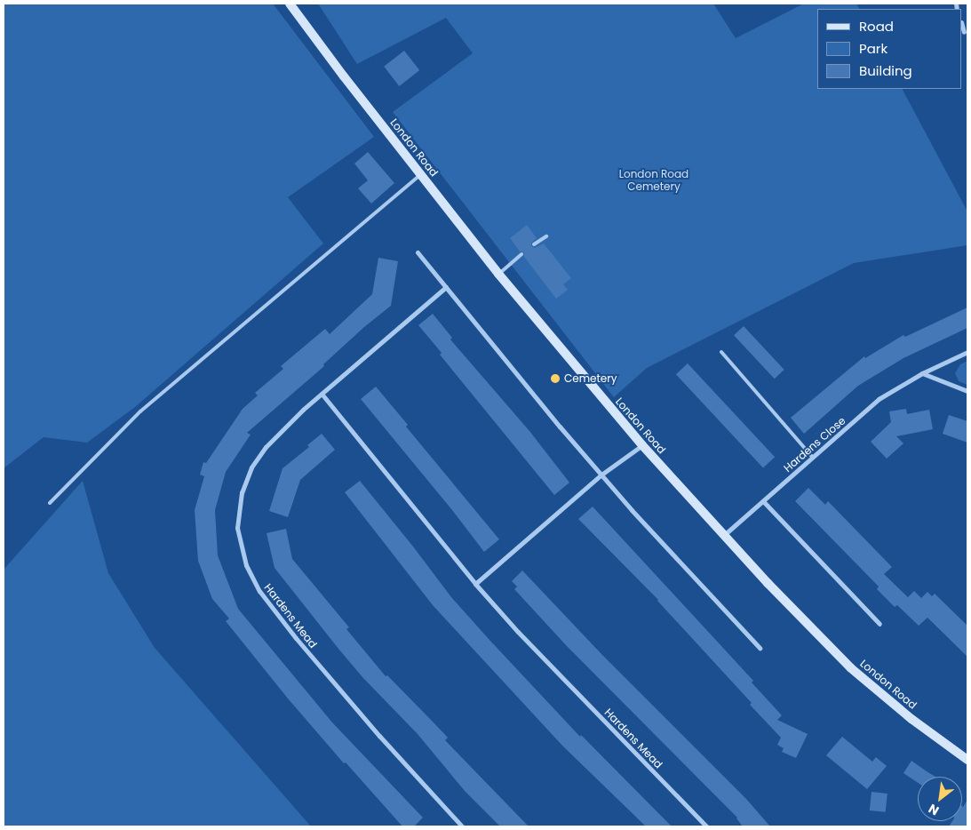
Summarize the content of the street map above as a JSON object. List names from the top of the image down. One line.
{"streets":{"street":["London Road","Hardens Close","Hardens Mead"]},"crossings":[["London Road","Hardens Close"]],"parks":["London Road Cemetery"],"places":["Cemetery"],"legend":["Road","Park","Building"],"north":"bottom left"}
